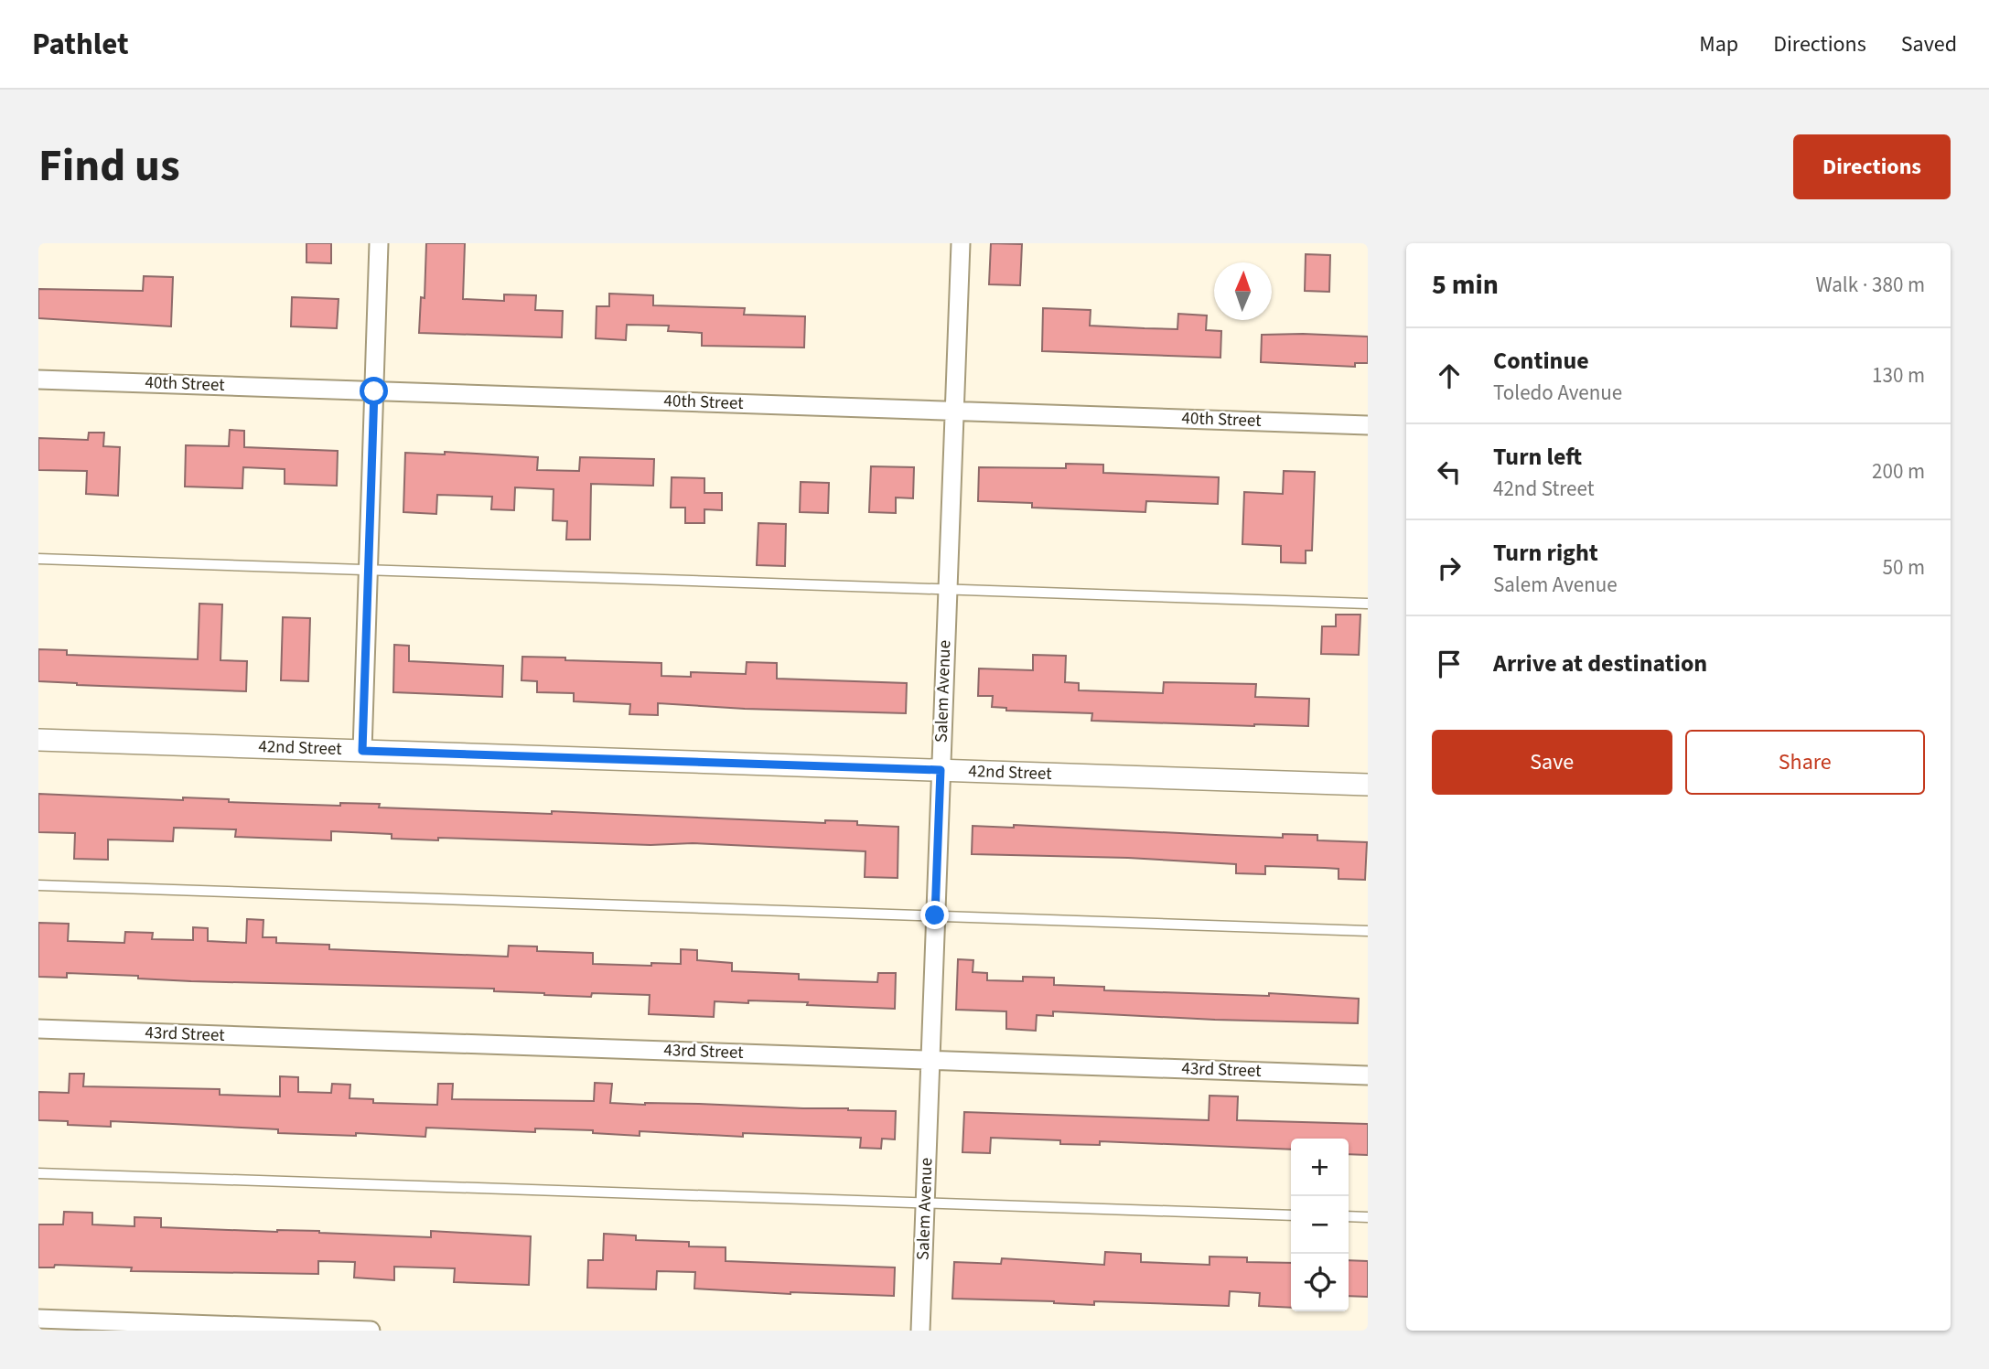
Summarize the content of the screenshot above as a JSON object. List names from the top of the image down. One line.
{"streets":{"street":["40th Street","Salem Avenue","42nd Street","43rd Street"]},"crossings":[["40th Street","Salem Avenue"],["Salem Avenue","42nd Street"],["Salem Avenue","43rd Street"]],"north":"top","page":{"header":"Pathlet","nav":["Map","Directions","Saved"],"title":"Find us","buttons":["Directions",["Save","Share"]],"heading":["5 min","Walk · 380 m"],"list":[["Continue","Toledo Avenue","130 m"],["Turn left","42nd Street","200 m"],["Turn right","Salem Avenue","50 m"],"Arrive at destination"],"map_buttons":["+","−"]}}
